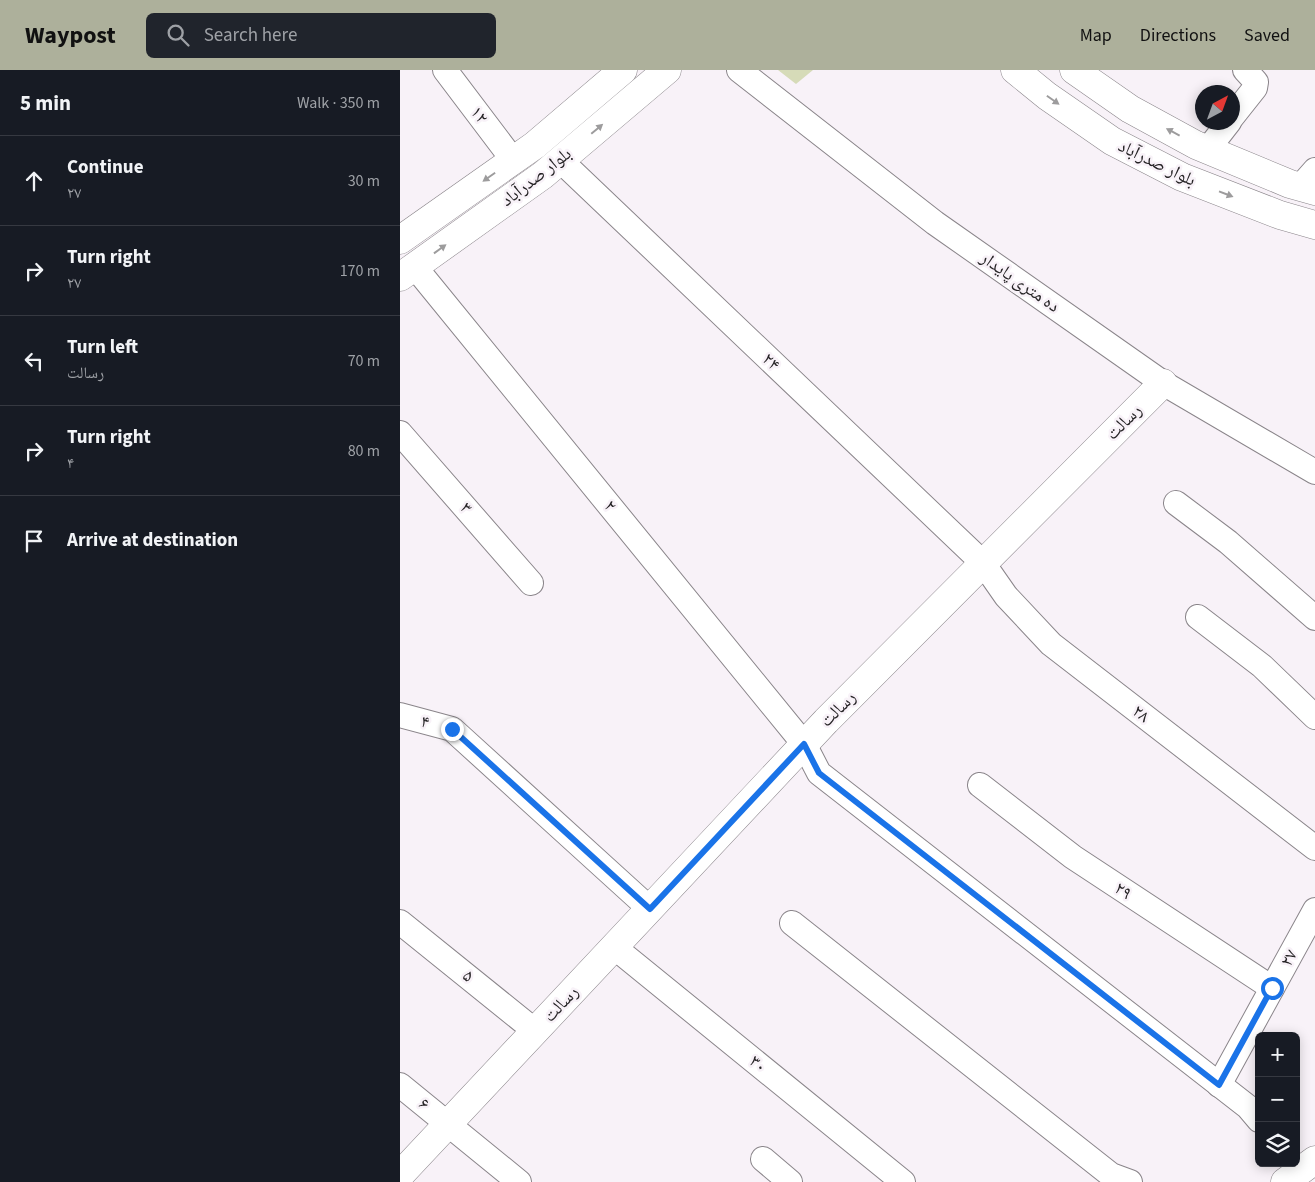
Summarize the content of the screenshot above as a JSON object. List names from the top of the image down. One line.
{"streets":{"main road":["بلوار صدرآباد","رسالت"],"street":["۱۲","ده متری پایدار","۲۴","۲","۳","۲۸","۴","۲۹","۲۷","۵","۳۰","۶"]},"crossings":[["۱۲","بلوار صدرآباد"],["بلوار صدرآباد","۲۴"],["بلوار صدرآباد","۲"],["ده متری پایدار","رسالت"],["۲۴","رسالت"],["۲۴","۲۸"],["رسالت","۲"],["رسالت","۲۸"],["رسالت","۴"],["رسالت","۵"],["رسالت","۳۰"],["رسالت","۶"],["۲۹","۲۷"]],"north":"top right","page":{"header":"Waypost","search":"Search here","nav":["Map","Directions","Saved"],"heading":["5 min","Walk · 350 m"],"list":[["Continue","۲۷","30 m"],["Turn right","۲۷","170 m"],["Turn left","رسالت","70 m"],["Turn right","۴","80 m"],"Arrive at destination"],"map_buttons":["+","−"]}}
